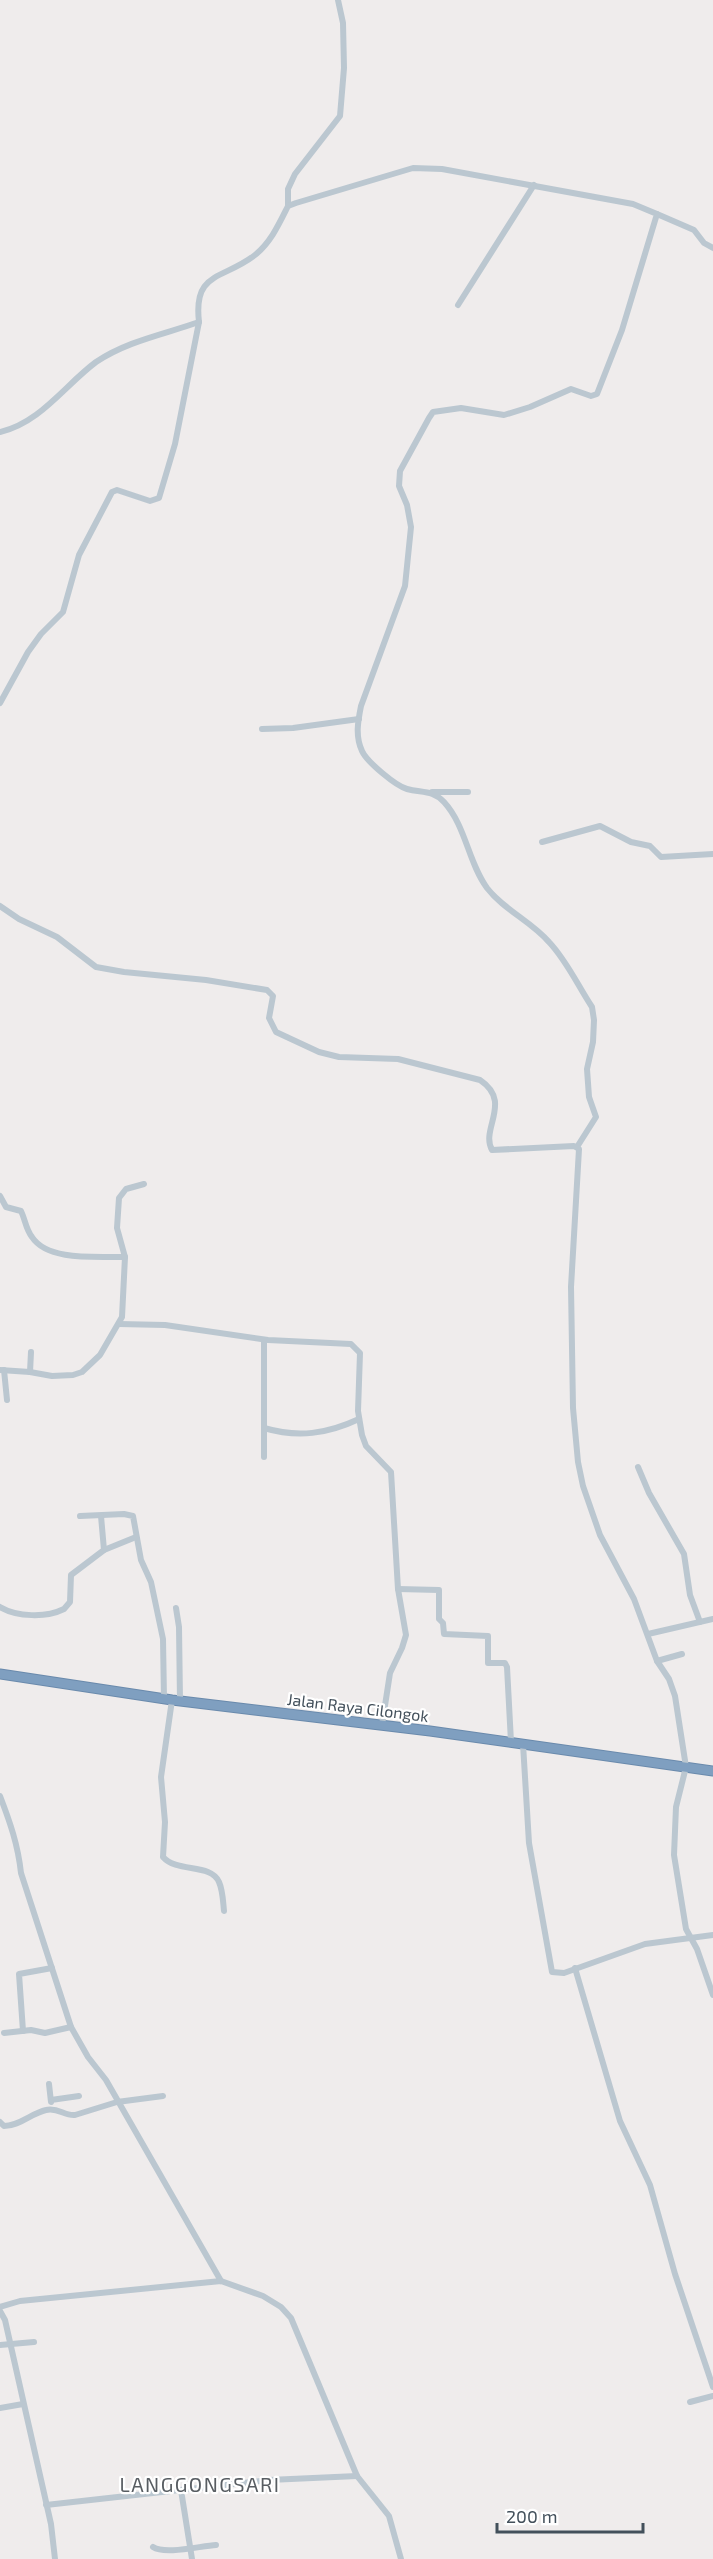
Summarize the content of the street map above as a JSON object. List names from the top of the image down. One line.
{"streets":{"highway":["Jalan Raya Cilongok"]},"districts":["LANGGONGSARI"],"scale_bar":"200 m"}
